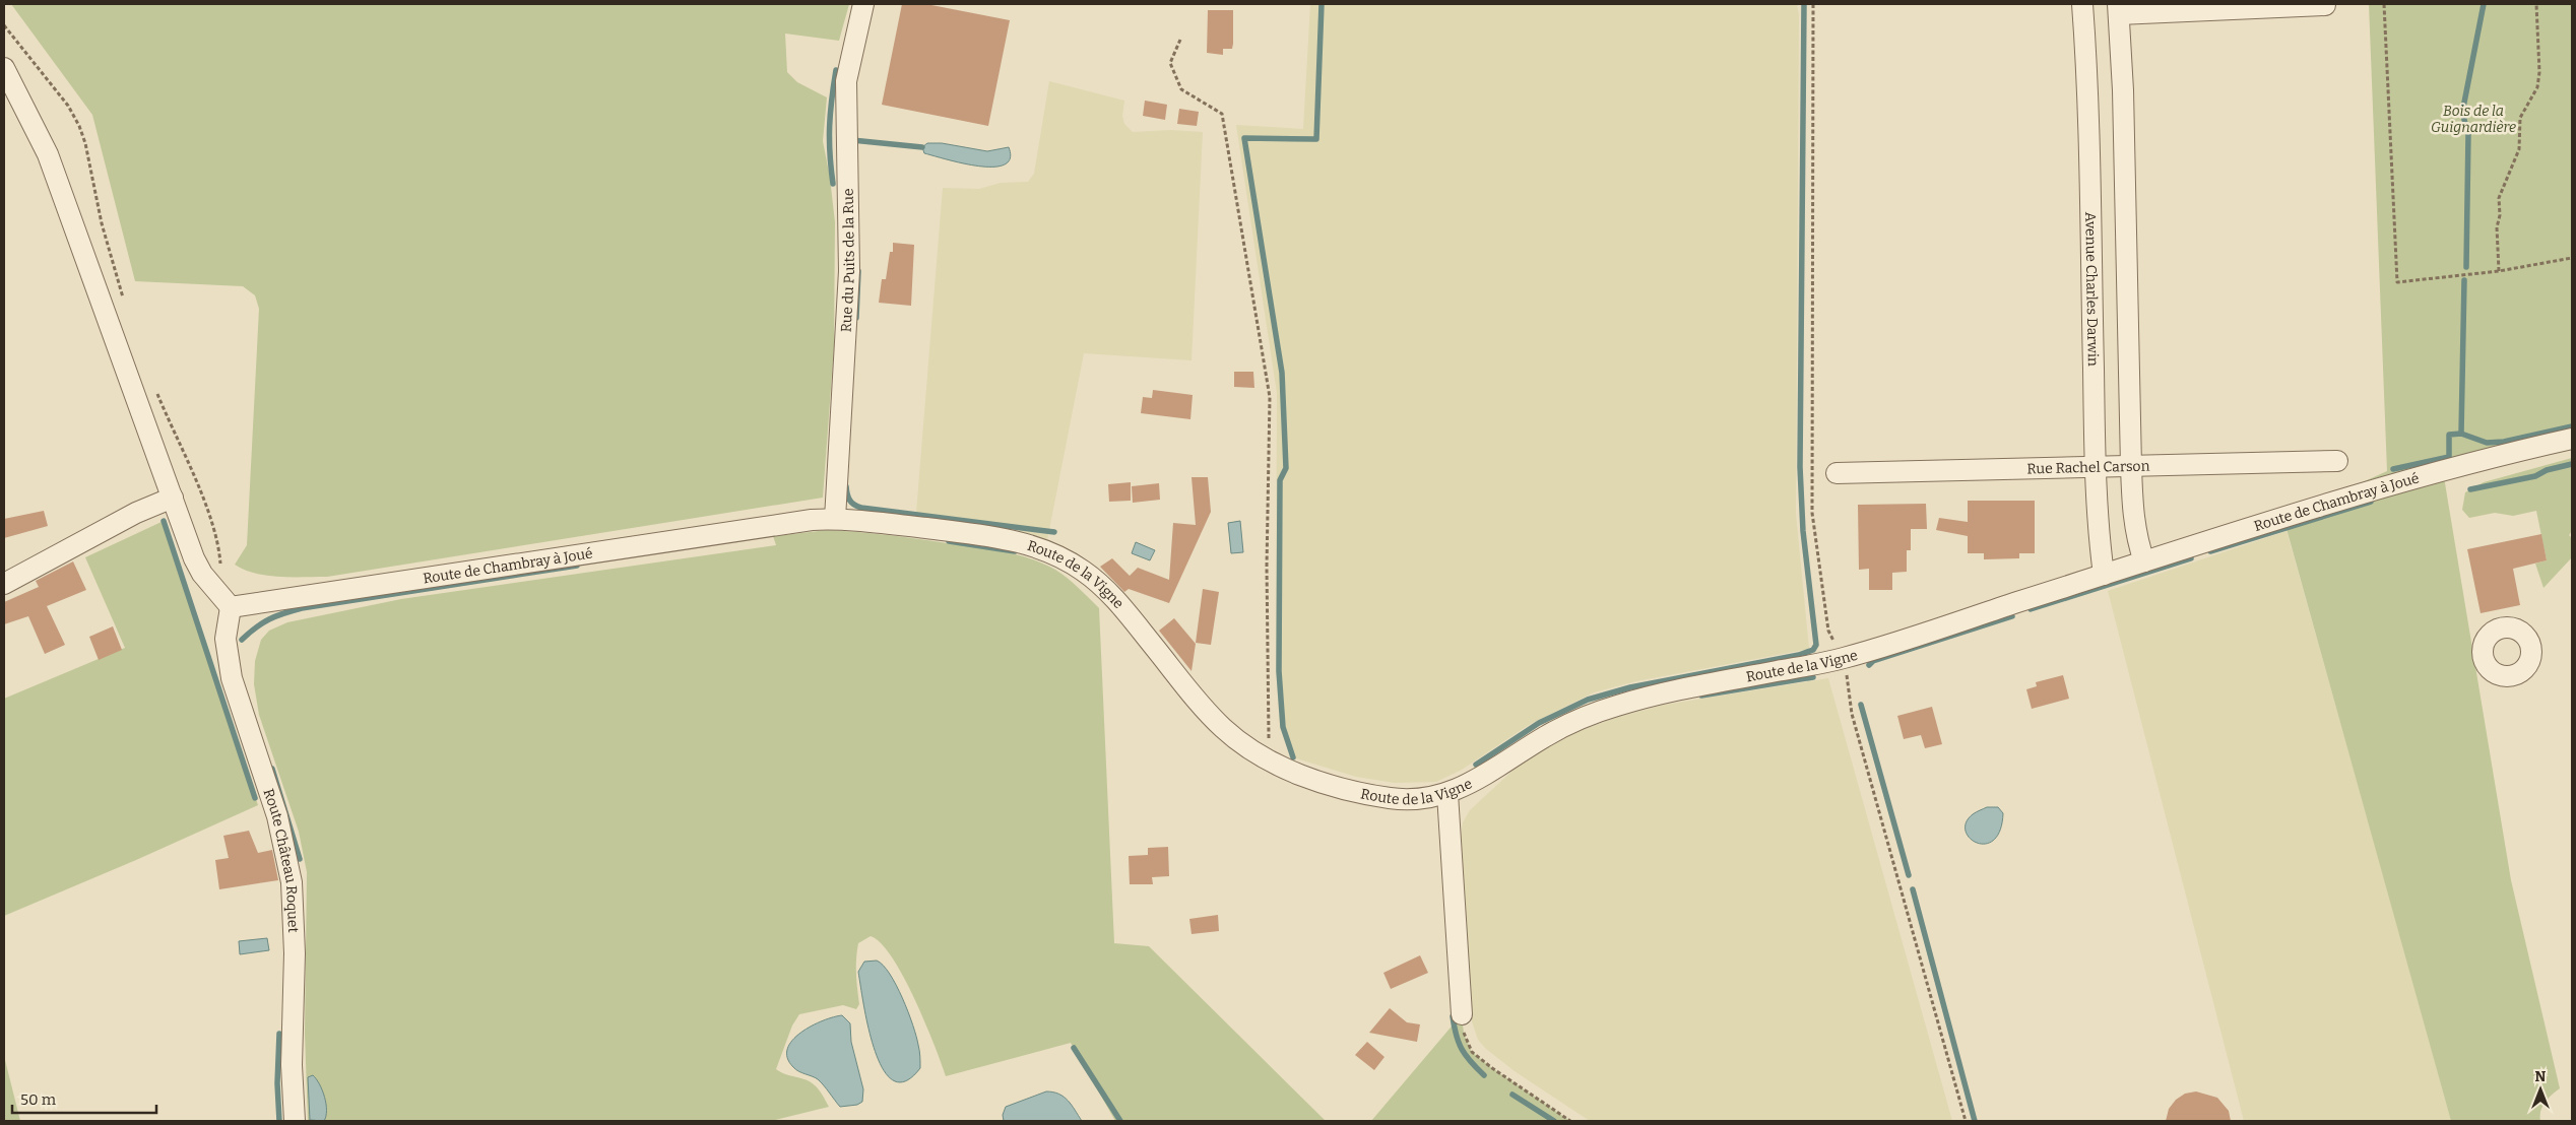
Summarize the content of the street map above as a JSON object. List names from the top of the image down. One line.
{"streets":{"street":["Rue du Puits de la Rue","Avenue Charles Darwin","Rue Rachel Carson","Route de Chambray à Joué","Route de la Vigne","Route Château Roquet"]},"crossings":[["Rue du Puits de la Rue","Route de la Vigne"],["Avenue Charles Darwin","Rue Rachel Carson"],["Avenue Charles Darwin","Route de Chambray à Joué"],["Avenue Charles Darwin","Route de la Vigne"],["Route de Chambray à Joué","Route de la Vigne"],["Route de Chambray à Joué","Route Château Roquet"]],"parks":["Bois de la Guignardière"],"scale_bar":"50 m","north":"top"}
